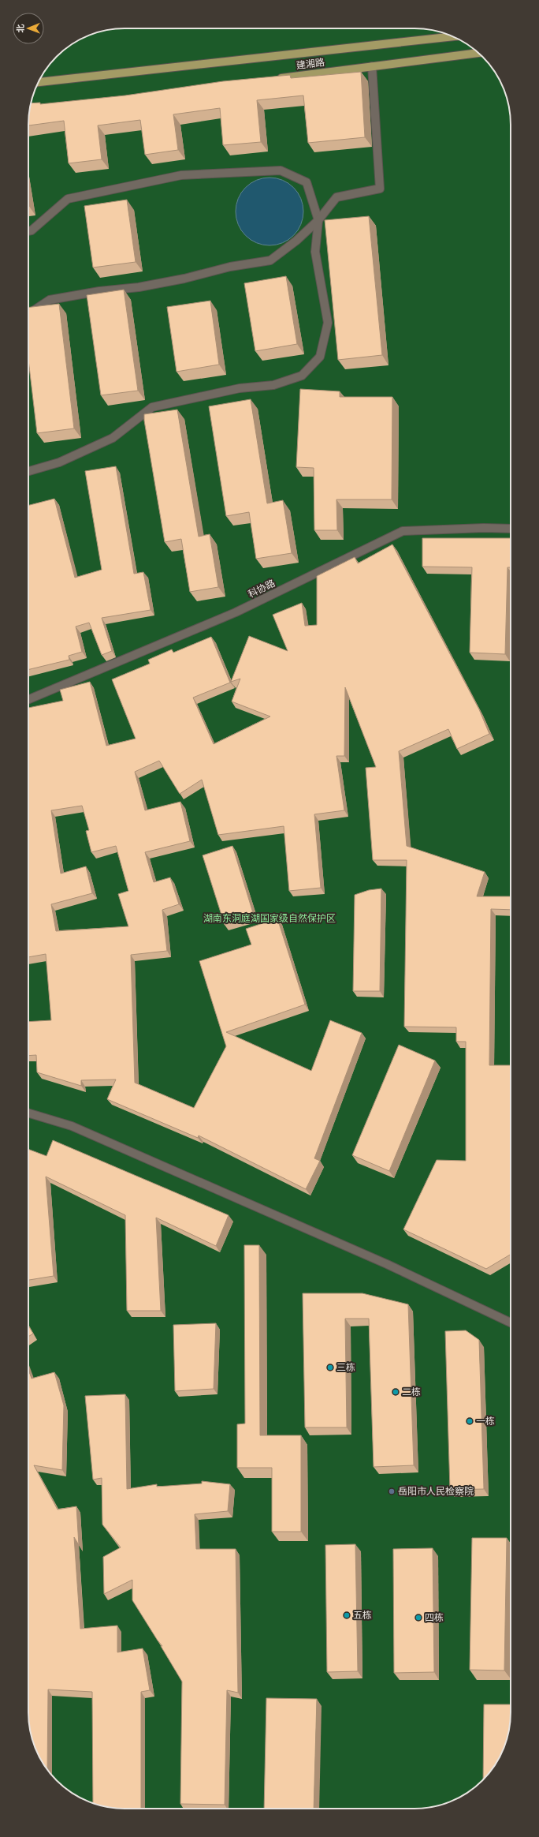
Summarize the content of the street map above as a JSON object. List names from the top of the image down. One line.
{"streets":{"main road":["建湘路"],"street":["科协路"]},"parks":["湖南东洞庭湖国家级自然保护区"],"places":["三栋","二栋","一栋","岳阳市人民检察院","五栋","四栋"],"north":"left"}
